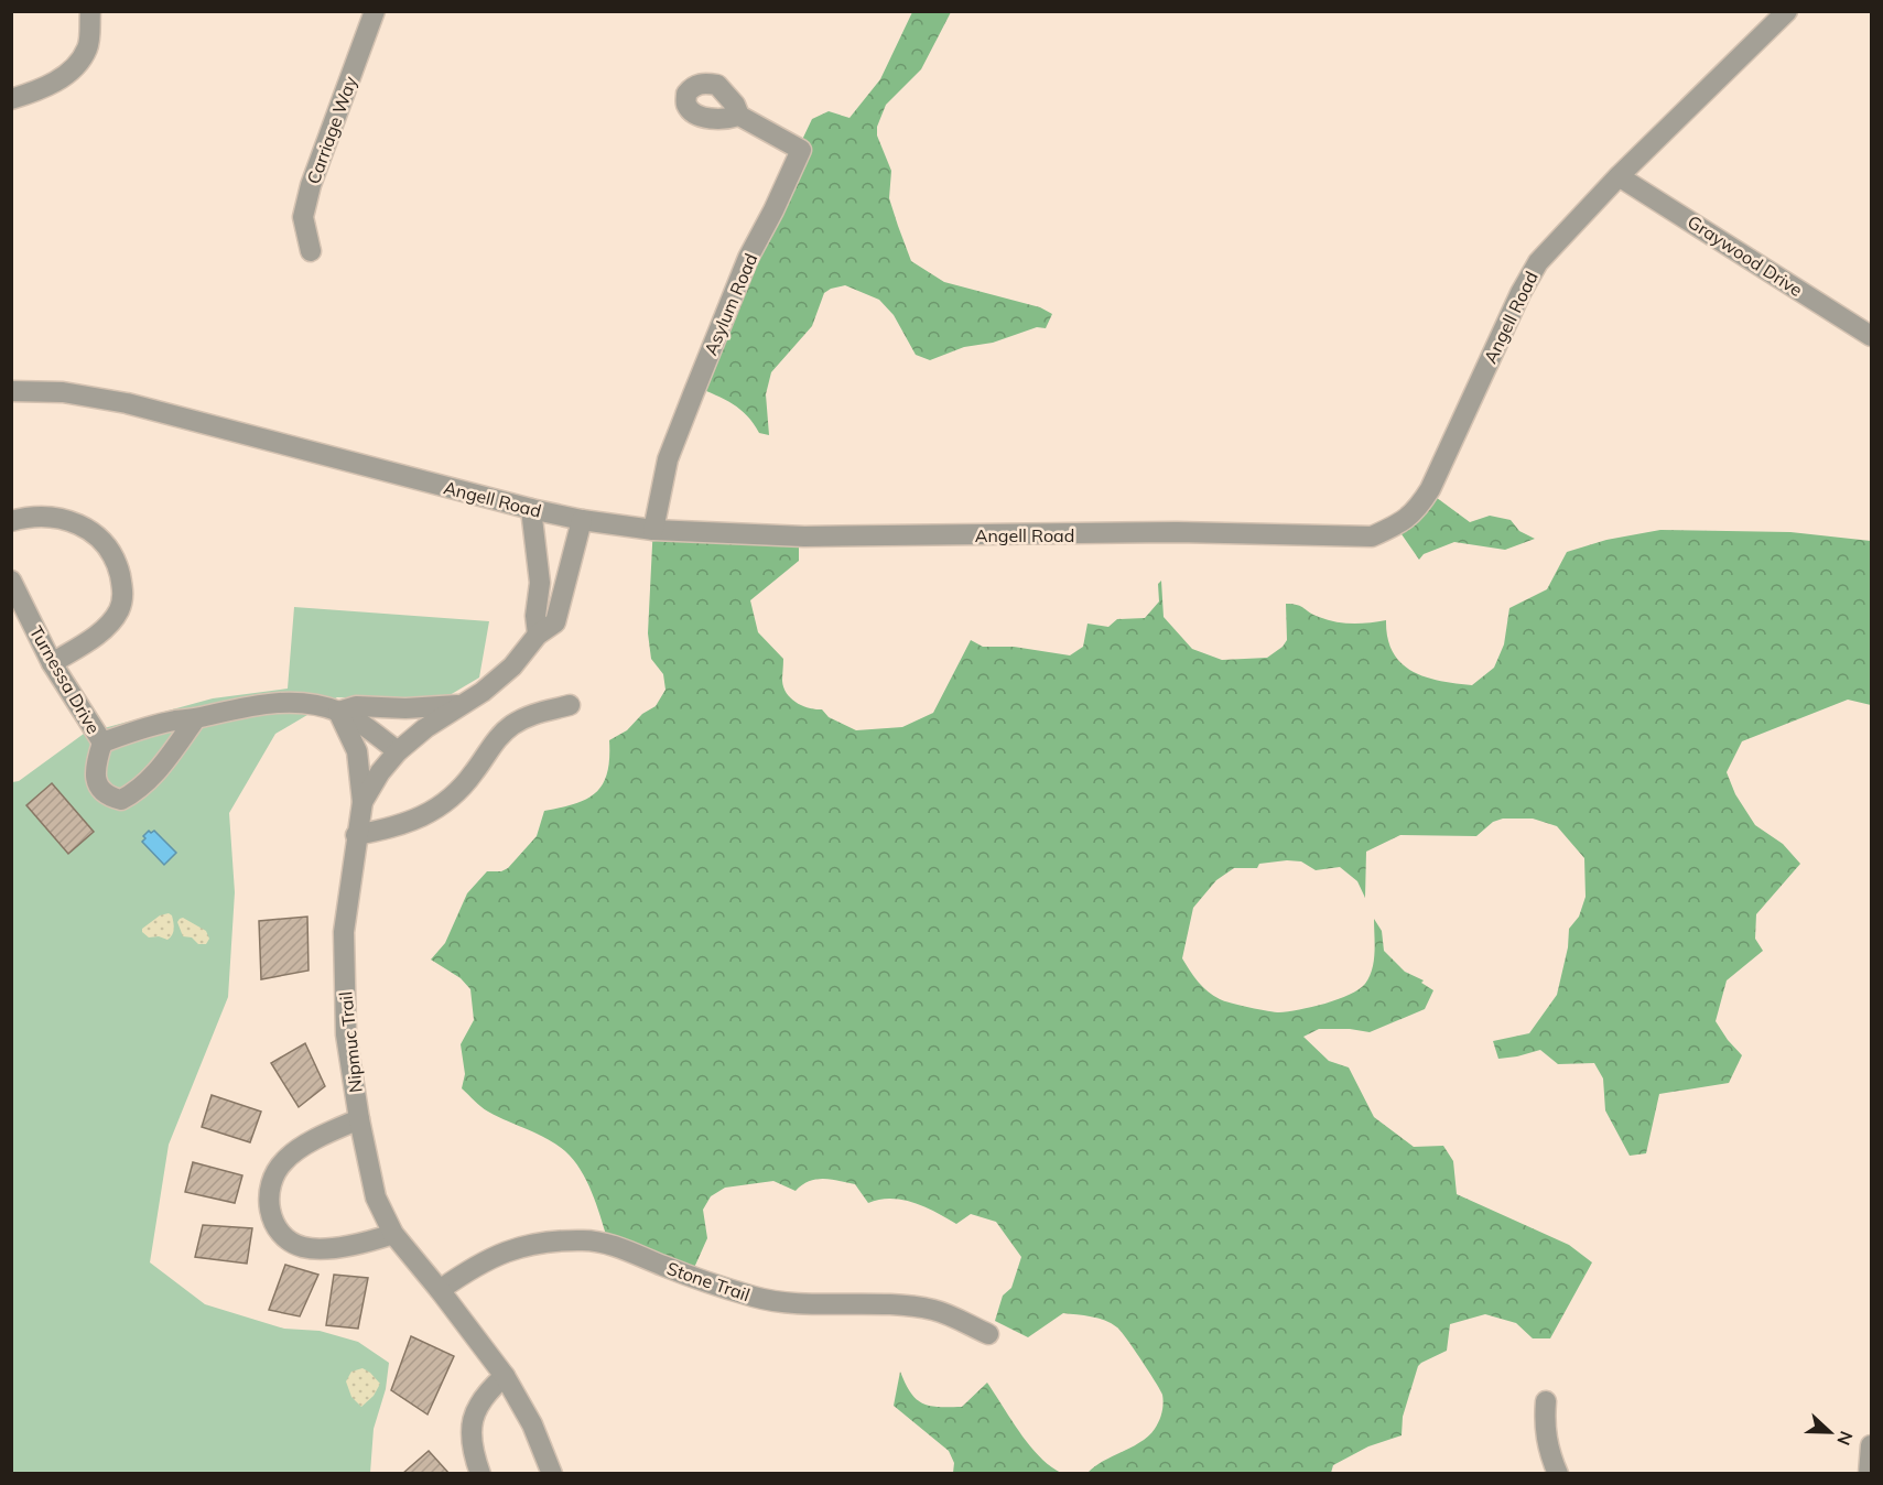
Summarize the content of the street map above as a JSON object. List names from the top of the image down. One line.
{"streets":{"street":["Carriage Way","Graywood Drive","Asylum Road","Angell Road","Turnessa Drive","Nipmuc Trail","Stone Trail"]},"crossings":[["Graywood Drive","Angell Road"],["Asylum Road","Angell Road"],["Angell Road","Nipmuc Trail"],["Nipmuc Trail","Stone Trail"]],"north":"right"}
